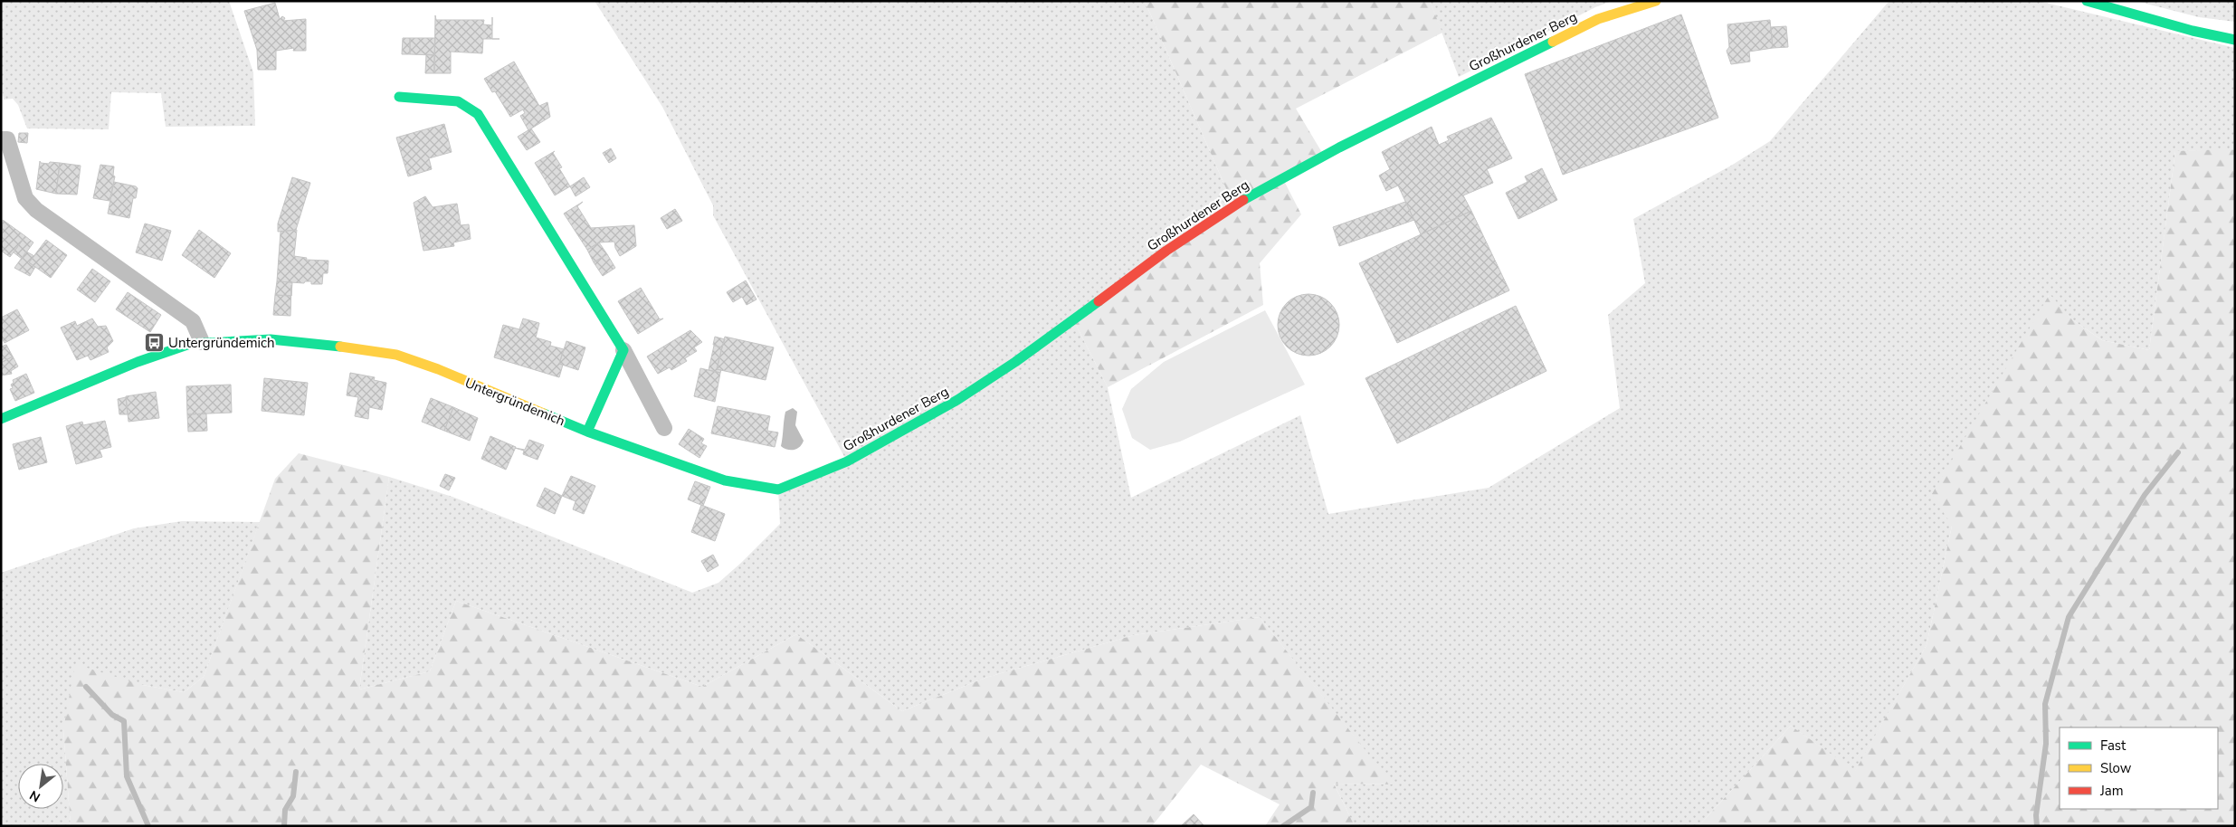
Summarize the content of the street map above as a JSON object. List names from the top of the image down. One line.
{"streets":{"street":["Großhurdener Berg","Untergründemich"]},"crossings":[["Großhurdener Berg","Untergründemich"]],"places":{"bus stop":["Untergründemich"]},"legend":["Fast","Slow","Jam"],"north":"bottom left"}
